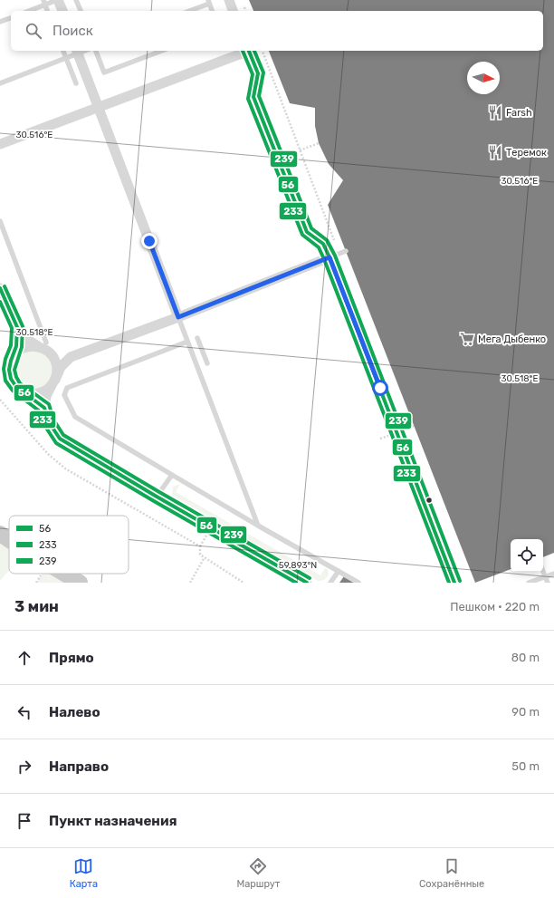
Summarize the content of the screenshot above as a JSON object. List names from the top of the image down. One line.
{"places":{"restaurant":["Farsh","Теремок"],"supermarket":["Мега Дыбенко"]},"lines":["transit line 56","transit line 233","transit line 239"],"legend":["56","233","239"],"north":"right","page":{"search":"Поиск","heading":["3 мин","Пешком · 220 m"],"list":[["Прямо","80 m"],["Налево","90 m"],["Направо","50 m"],"Пункт назначения"],"nav":["Карта","Маршрут","Сохранённые"]},"coordinates":["30.516°E","30.518°E","59.893°N"]}
